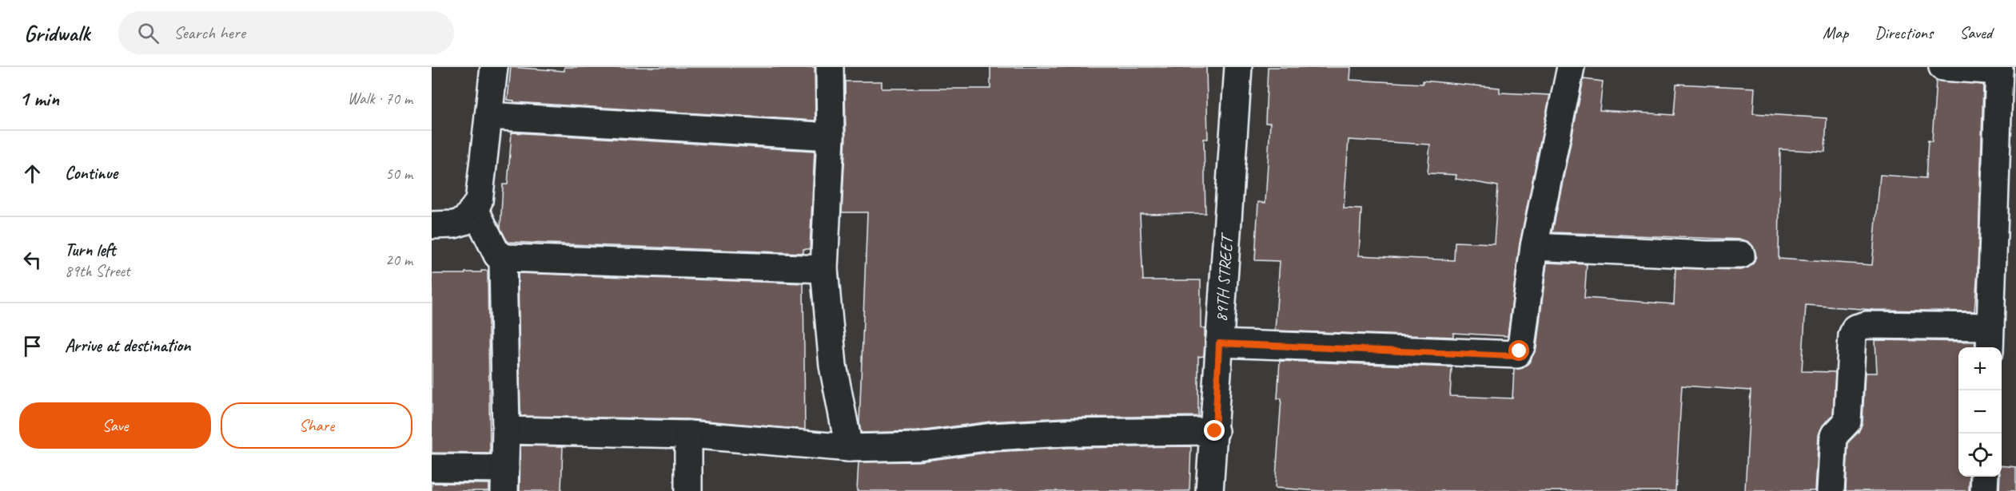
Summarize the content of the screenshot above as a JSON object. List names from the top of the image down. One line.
{"streets":{"street":["89TH STREET"]},"page":{"header":"Gridwalk","search":"Search here","nav":["Map","Directions","Saved"],"heading":["1 min","Walk · 70 m"],"list":[["Continue","50 m"],["Turn left","89th Street","20 m"],"Arrive at destination"],"map_buttons":["+","−"],"buttons":["Save","Share"]}}
